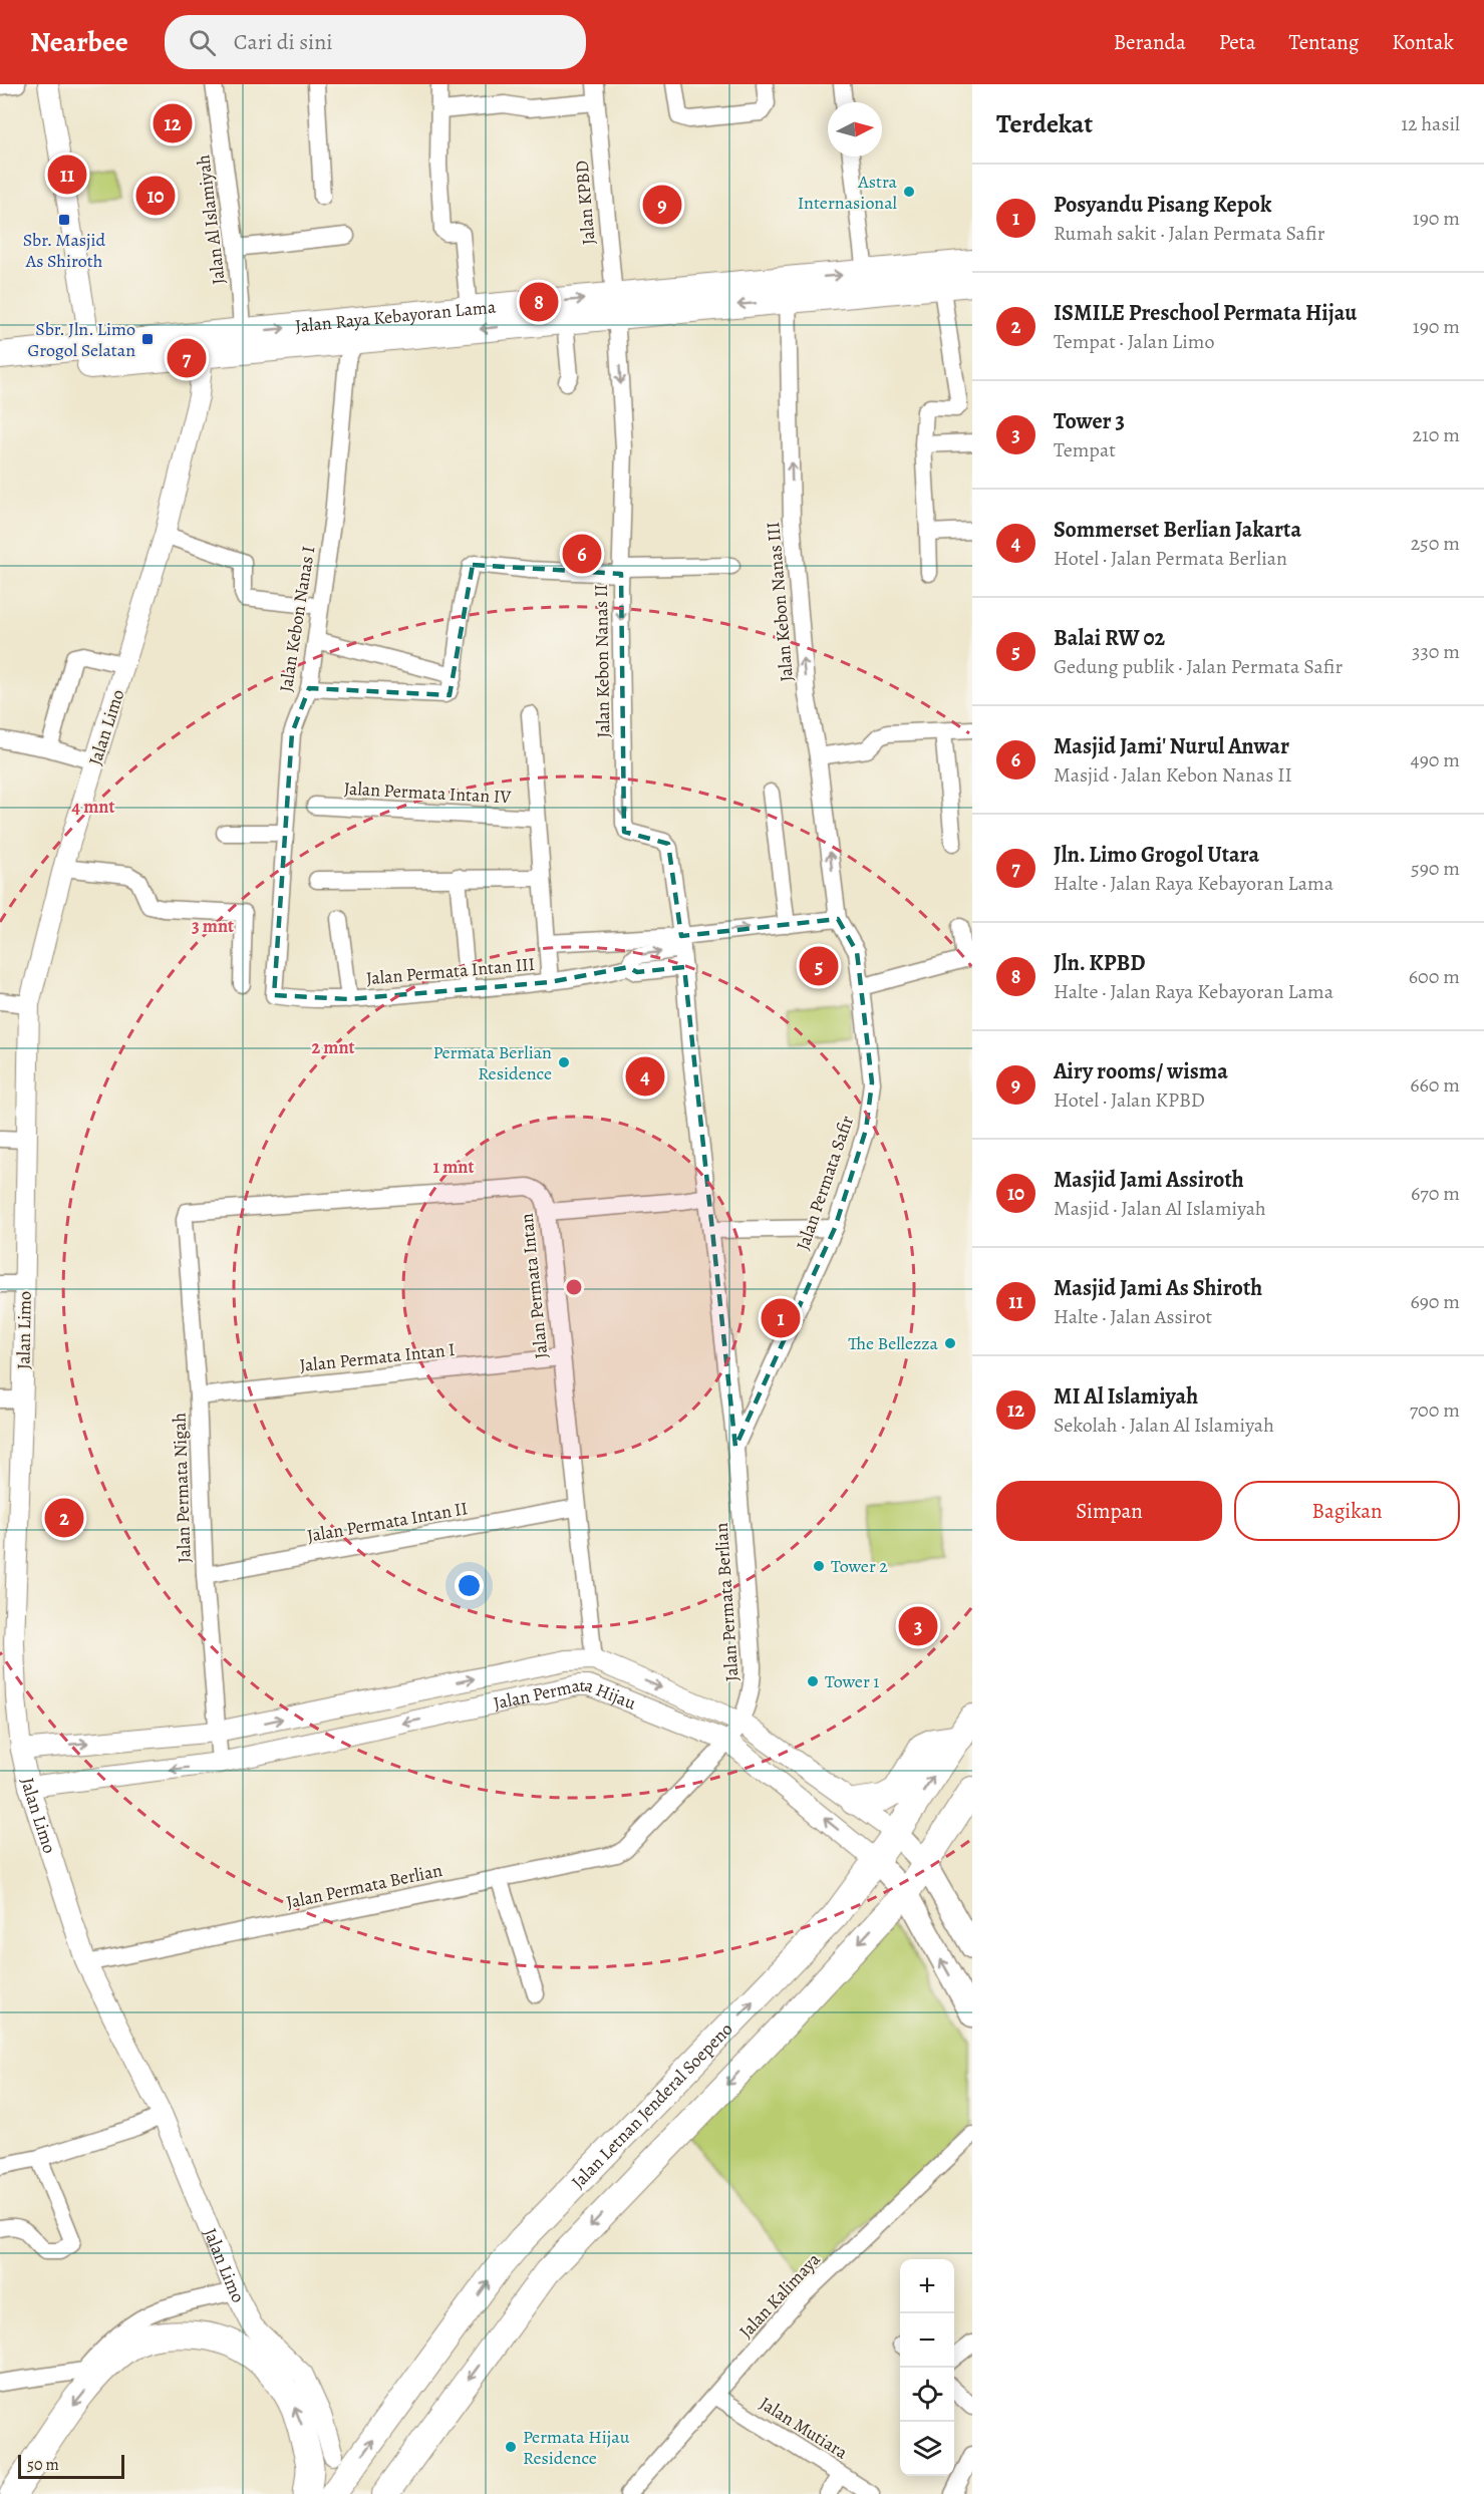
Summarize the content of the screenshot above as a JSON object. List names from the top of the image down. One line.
{"streets":{"main road":["Jalan Raya Kebayoran Lama","Jalan Permata Hijau","Jalan Letnan Jenderal Soepeno"],"street":["Jalan KPBD","Jalan Al Islamiyah","Jalan Kebon Nanas III","Jalan Kebon Nanas I","Jalan Kebon Nanas II","Jalan Limo","Jalan Permata Intan IV","Jalan Permata Intan III","Jalan Permata Safir","Jalan Permata Intan","Jalan Permata Intan I","Jalan Permata Nigah","Jalan Permata Intan II","Jalan Permata Berlian","Jalan Kalimaya","Jalan Mutiara"]},"crossings":[["Jalan KPBD","Jalan Raya Kebayoran Lama"],["Jalan KPBD","Jalan Kebon Nanas II"],["Jalan Al Islamiyah","Jalan Raya Kebayoran Lama"],["Jalan Raya Kebayoran Lama","Jalan Kebon Nanas III"],["Jalan Raya Kebayoran Lama","Jalan Kebon Nanas I"],["Jalan Raya Kebayoran Lama","Jalan Kebon Nanas II"],["Jalan Raya Kebayoran Lama","Jalan Limo"],["Jalan Kebon Nanas III","Jalan Permata Safir"],["Jalan Kebon Nanas I","Jalan Permata Intan III"],["Jalan Kebon Nanas II","Jalan Permata Intan III"],["Jalan Kebon Nanas II","Jalan Permata Berlian"],["Jalan Limo","Jalan Permata Berlian"],["Jalan Limo","Jalan Permata Hijau"],["Jalan Permata Intan IV","Jalan Permata Intan III"],["Jalan Permata Intan III","Jalan Permata Berlian"],["Jalan Permata Safir","Jalan Permata Berlian"],["Jalan Permata Intan","Jalan Permata Intan I"],["Jalan Permata Intan","Jalan Permata Nigah"],["Jalan Permata Intan","Jalan Permata Intan II"],["Jalan Permata Intan","Jalan Permata Hijau"],["Jalan Permata Intan I","Jalan Permata Nigah"],["Jalan Permata Nigah","Jalan Permata Intan II"],["Jalan Permata Nigah","Jalan Permata Hijau"],["Jalan Permata Berlian","Jalan Permata Hijau"],["Jalan Permata Hijau","Jalan Letnan Jenderal Soepeno"],["Jalan Kalimaya","Jalan Mutiara"]],"one_way":["Jalan Kebon Nanas II"],"places":{"other":["Astra Internasional","Permata Berlian Residence","The Bellezza","Tower 2","Tower 1","Permata Hijau Residence"],"transit":["Sbr. Masjid As Shiroth","Sbr. Jln. Limo Grogol Selatan"]},"scale_bar":"50 m","north":"right","page":{"header":"Nearbee","search":"Cari di sini","nav":["Beranda","Peta","Tentang","Kontak"],"heading":["Terdekat","12 hasil"],"pins":["12","11","10","9","8","7","6","5","4","1","2","3"],"list":[{"mark":"1","name":"Posyandu Pisang Kepok","note":"Rumah sakit · Jalan Permata Safir","value":"190 m"},{"mark":"2","name":"ISMILE Preschool Permata Hijau","note":"Tempat · Jalan Limo","value":"190 m"},{"mark":"3","name":"Tower 3","note":"Tempat","value":"210 m"},{"mark":"4","name":"Sommerset Berlian Jakarta","note":"Hotel · Jalan Permata Berlian","value":"250 m"},{"mark":"5","name":"Balai RW 02","note":"Gedung publik · Jalan Permata Safir","value":"330 m"},{"mark":"6","name":"Masjid Jami' Nurul Anwar","note":"Masjid · Jalan Kebon Nanas II","value":"490 m"},{"mark":"7","name":"Jln. Limo Grogol Utara","note":"Halte · Jalan Raya Kebayoran Lama","value":"590 m"},{"mark":"8","name":"Jln. KPBD","note":"Halte · Jalan Raya Kebayoran Lama","value":"600 m"},{"mark":"9","name":"Airy rooms/ wisma","note":"Hotel · Jalan KPBD","value":"660 m"},{"mark":"10","name":"Masjid Jami Assiroth","note":"Masjid · Jalan Al Islamiyah","value":"670 m"},{"mark":"11","name":"Masjid Jami As Shiroth","note":"Halte · Jalan Assirot","value":"690 m"},{"mark":"12","name":"MI Al Islamiyah","note":"Sekolah · Jalan Al Islamiyah","value":"700 m"}],"buttons":["Simpan","Bagikan"],"map_buttons":["+","−"],"scale":"50 m"},"rings":["4 mnt","3 mnt","2 mnt","1 mnt"]}
